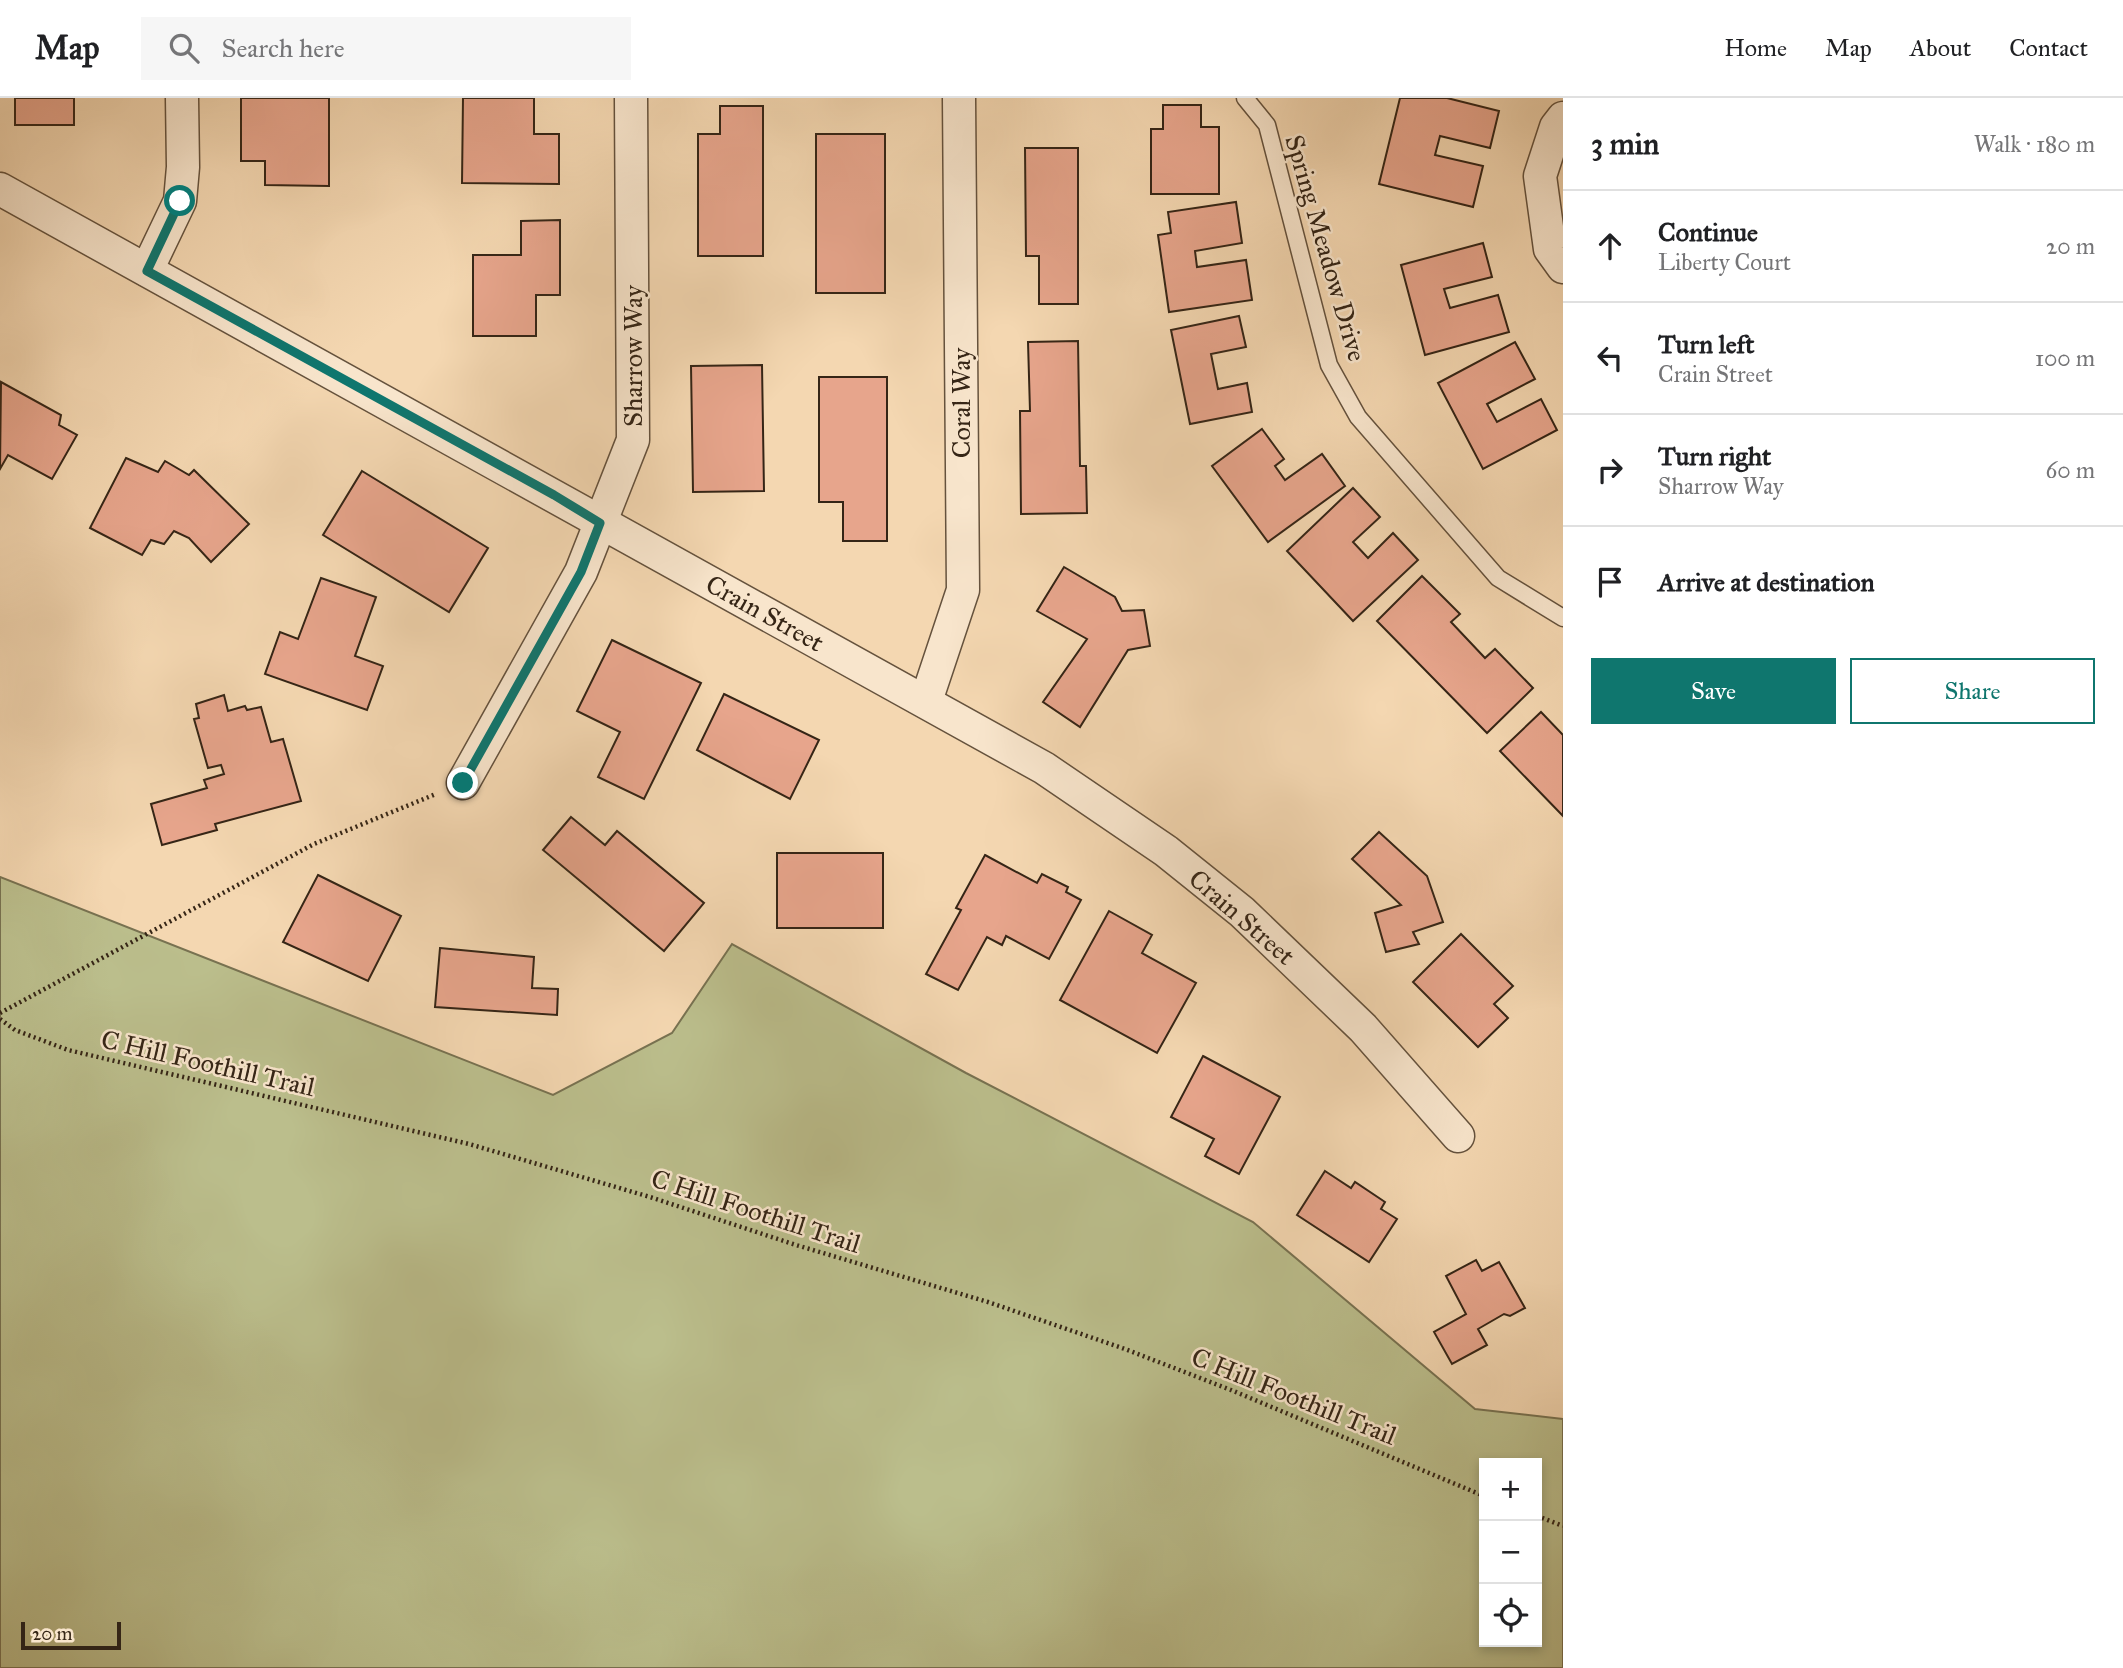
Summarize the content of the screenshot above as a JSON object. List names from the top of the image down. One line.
{"streets":{"street":["Sharrow Way","Coral Way","Crain Street"],"lane":["Spring Meadow Drive"],"path":["C Hill Foothill Trail"]},"crossings":[["Sharrow Way","Crain Street"],["Coral Way","Crain Street"]],"scale_bar":"20 m","page":{"header":"Map","search":"Search here","nav":["Home","Map","About","Contact"],"heading":["3 min","Walk · 180 m"],"list":[["Continue","Liberty Court","20 m"],["Turn left","Crain Street","100 m"],["Turn right","Sharrow Way","60 m"],"Arrive at destination"],"buttons":["Save","Share"],"map_buttons":["+","−"],"scale":"20 m"}}
